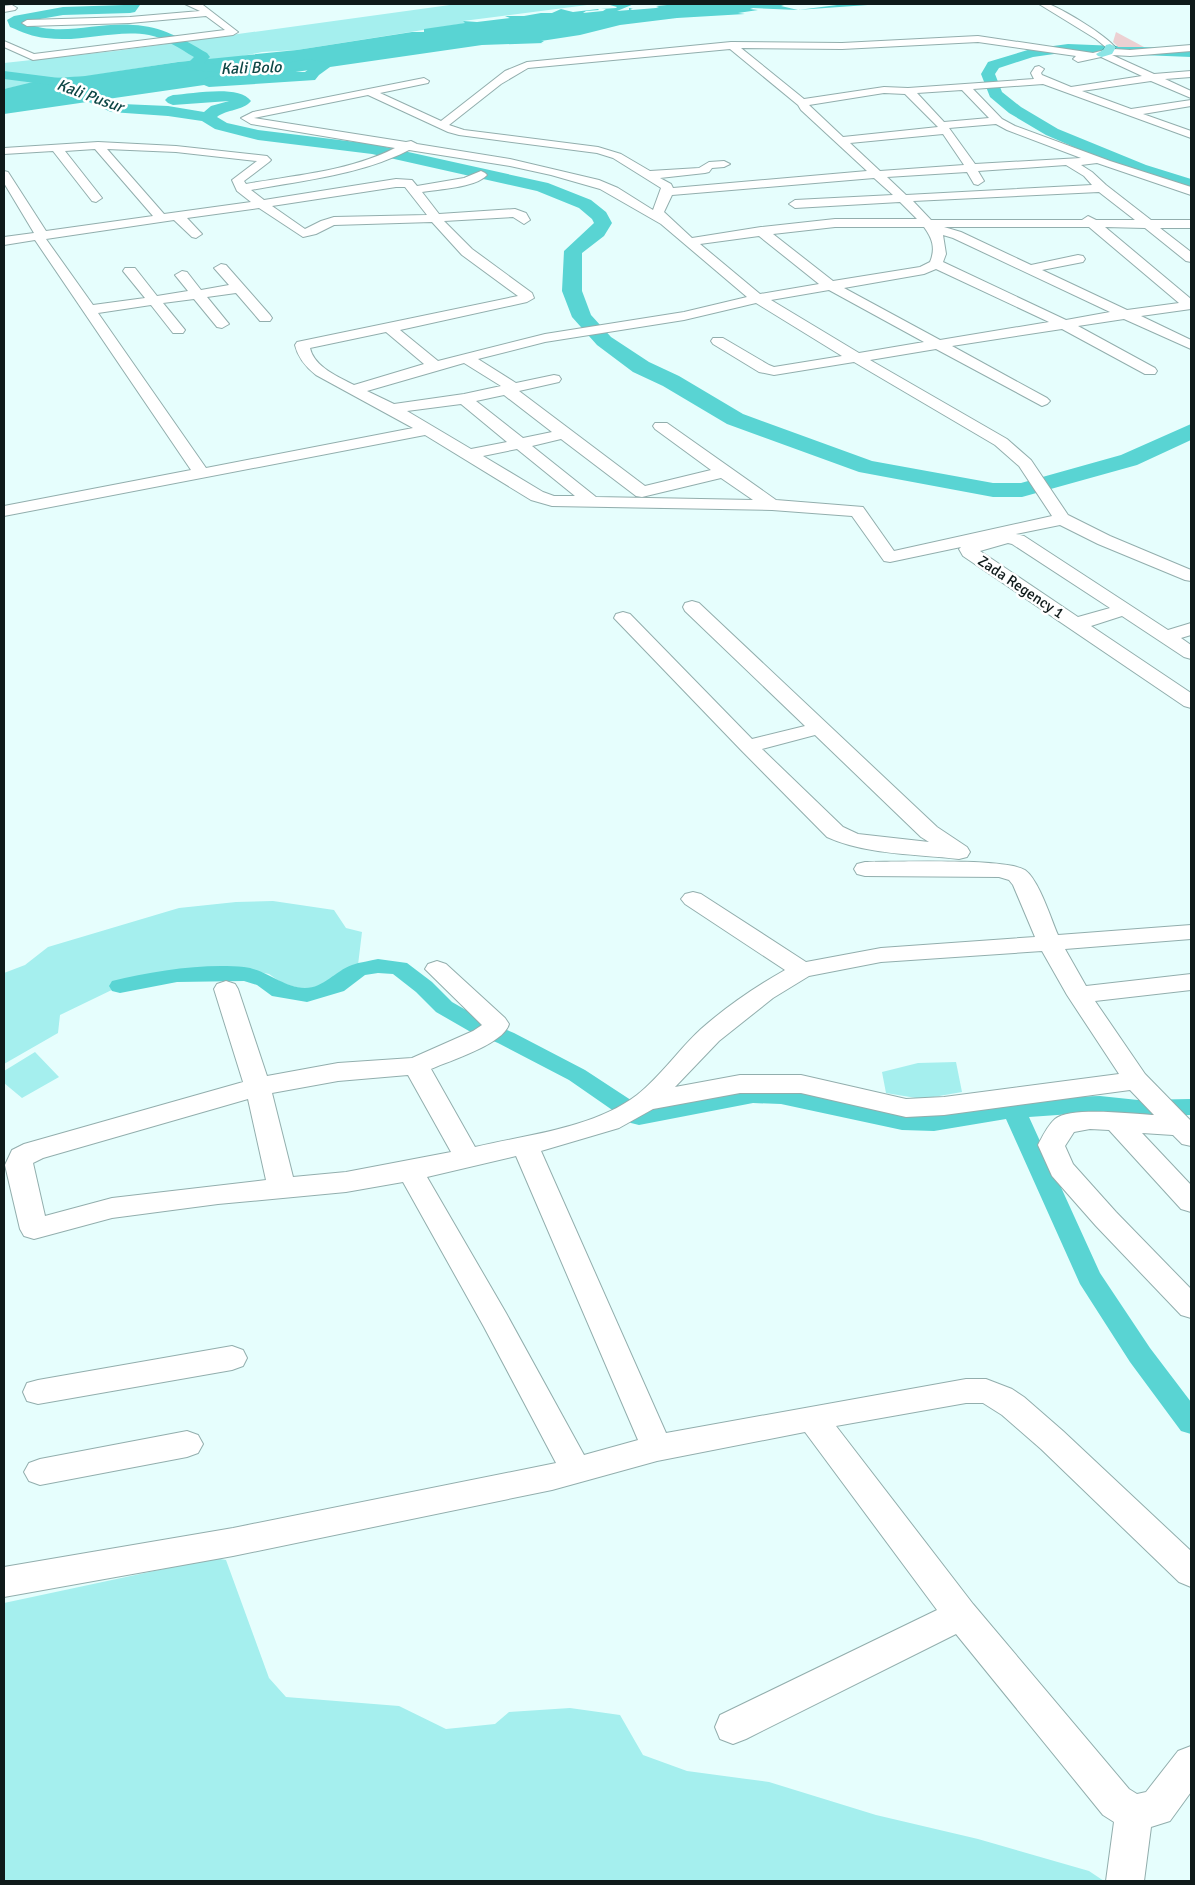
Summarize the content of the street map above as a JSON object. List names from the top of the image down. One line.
{"streets":{"street":["Zada Regency 1"]},"water":["Kali Bolo","Kali Pusur"]}
